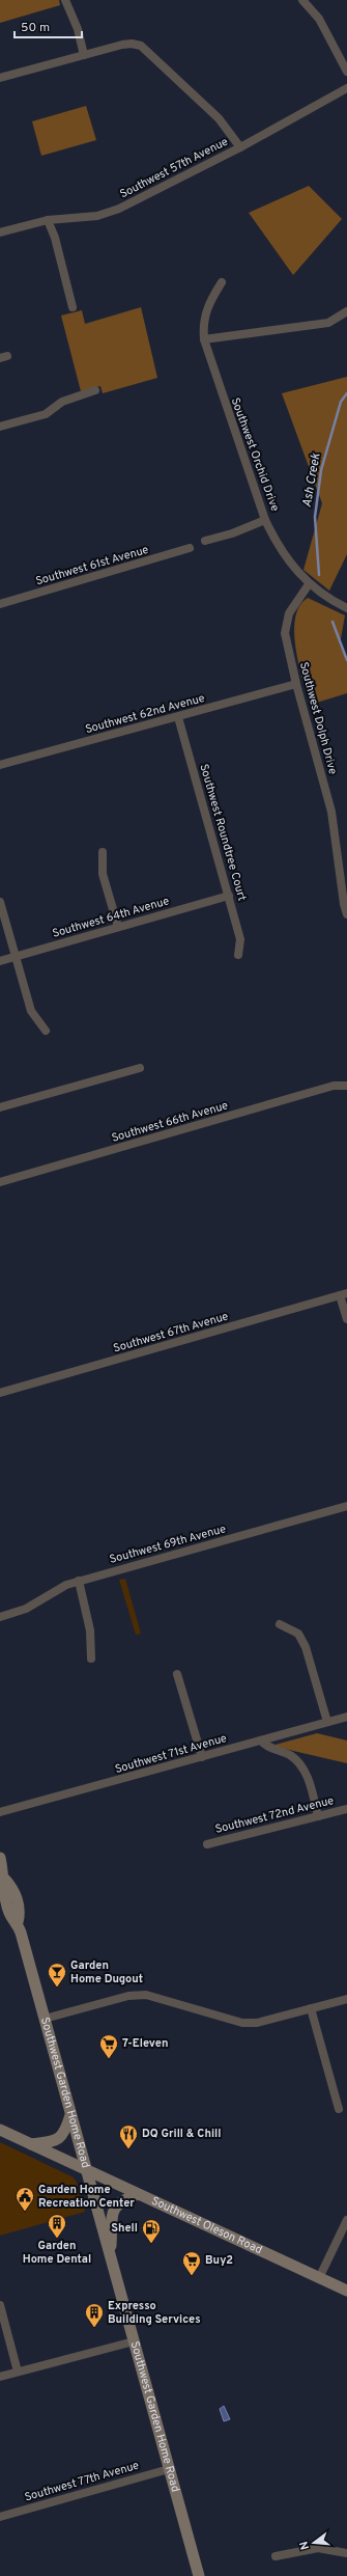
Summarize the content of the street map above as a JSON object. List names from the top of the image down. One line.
{"streets":{"main road":["Southwest Garden Home Road","Southwest Oleson Road"],"street":["Southwest 57th Avenue","Southwest Orchid Drive","Southwest 61st Avenue","Southwest 62nd Avenue","Southwest Dolph Drive","Southwest Roundtree Court","Southwest 64th Avenue","Southwest 66th Avenue","Southwest 67th Avenue","Southwest 69th Avenue","Southwest 71st Avenue","Southwest 72nd Avenue","Southwest 77th Avenue"]},"crossings":[["Southwest Orchid Drive","Southwest Dolph Drive"],["Southwest 62nd Avenue","Southwest Dolph Drive"],["Southwest 62nd Avenue","Southwest Roundtree Court"],["Southwest Roundtree Court","Southwest 64th Avenue"],["Southwest Garden Home Road","Southwest Oleson Road"],["Southwest Garden Home Road","Southwest 77th Avenue"]],"water":["Ash Creek"],"places":{"bar":["Garden Home Dugout"],"supermarket":["7-Eleven","Buy2"],"restaurant":["DQ Grill & Chill"],"public building":["Garden Home Recreation Center"],"building":["Garden Home Dental","Expresso Building Services"],"fuel station":["Shell"]},"scale_bar":"50 m","north":"left"}
